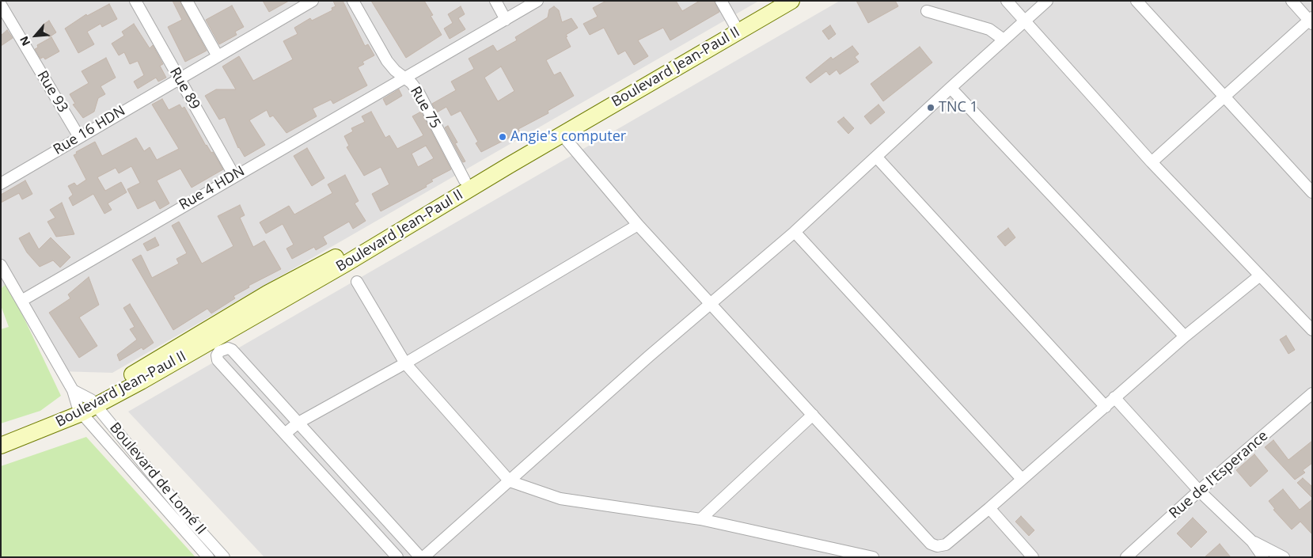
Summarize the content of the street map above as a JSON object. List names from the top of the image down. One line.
{"streets":{"main road":["Boulevard Jean-Paul II"],"street":["Rue 89","Rue 93","Rue 75","Rue 16 HDN","Rue 4 HDN","Rue de l'Esperance","Boulevard de Lomé II"]},"crossings":[["Boulevard Jean-Paul II","Rue 75"],["Boulevard Jean-Paul II","Boulevard de Lomé II"],["Rue 89","Rue 16 HDN"],["Rue 89","Rue 4 HDN"],["Rue 93","Rue 16 HDN"],["Rue 75","Rue 4 HDN"]],"places":["TNC 1","Angie's computer"],"north":"bottom left"}
